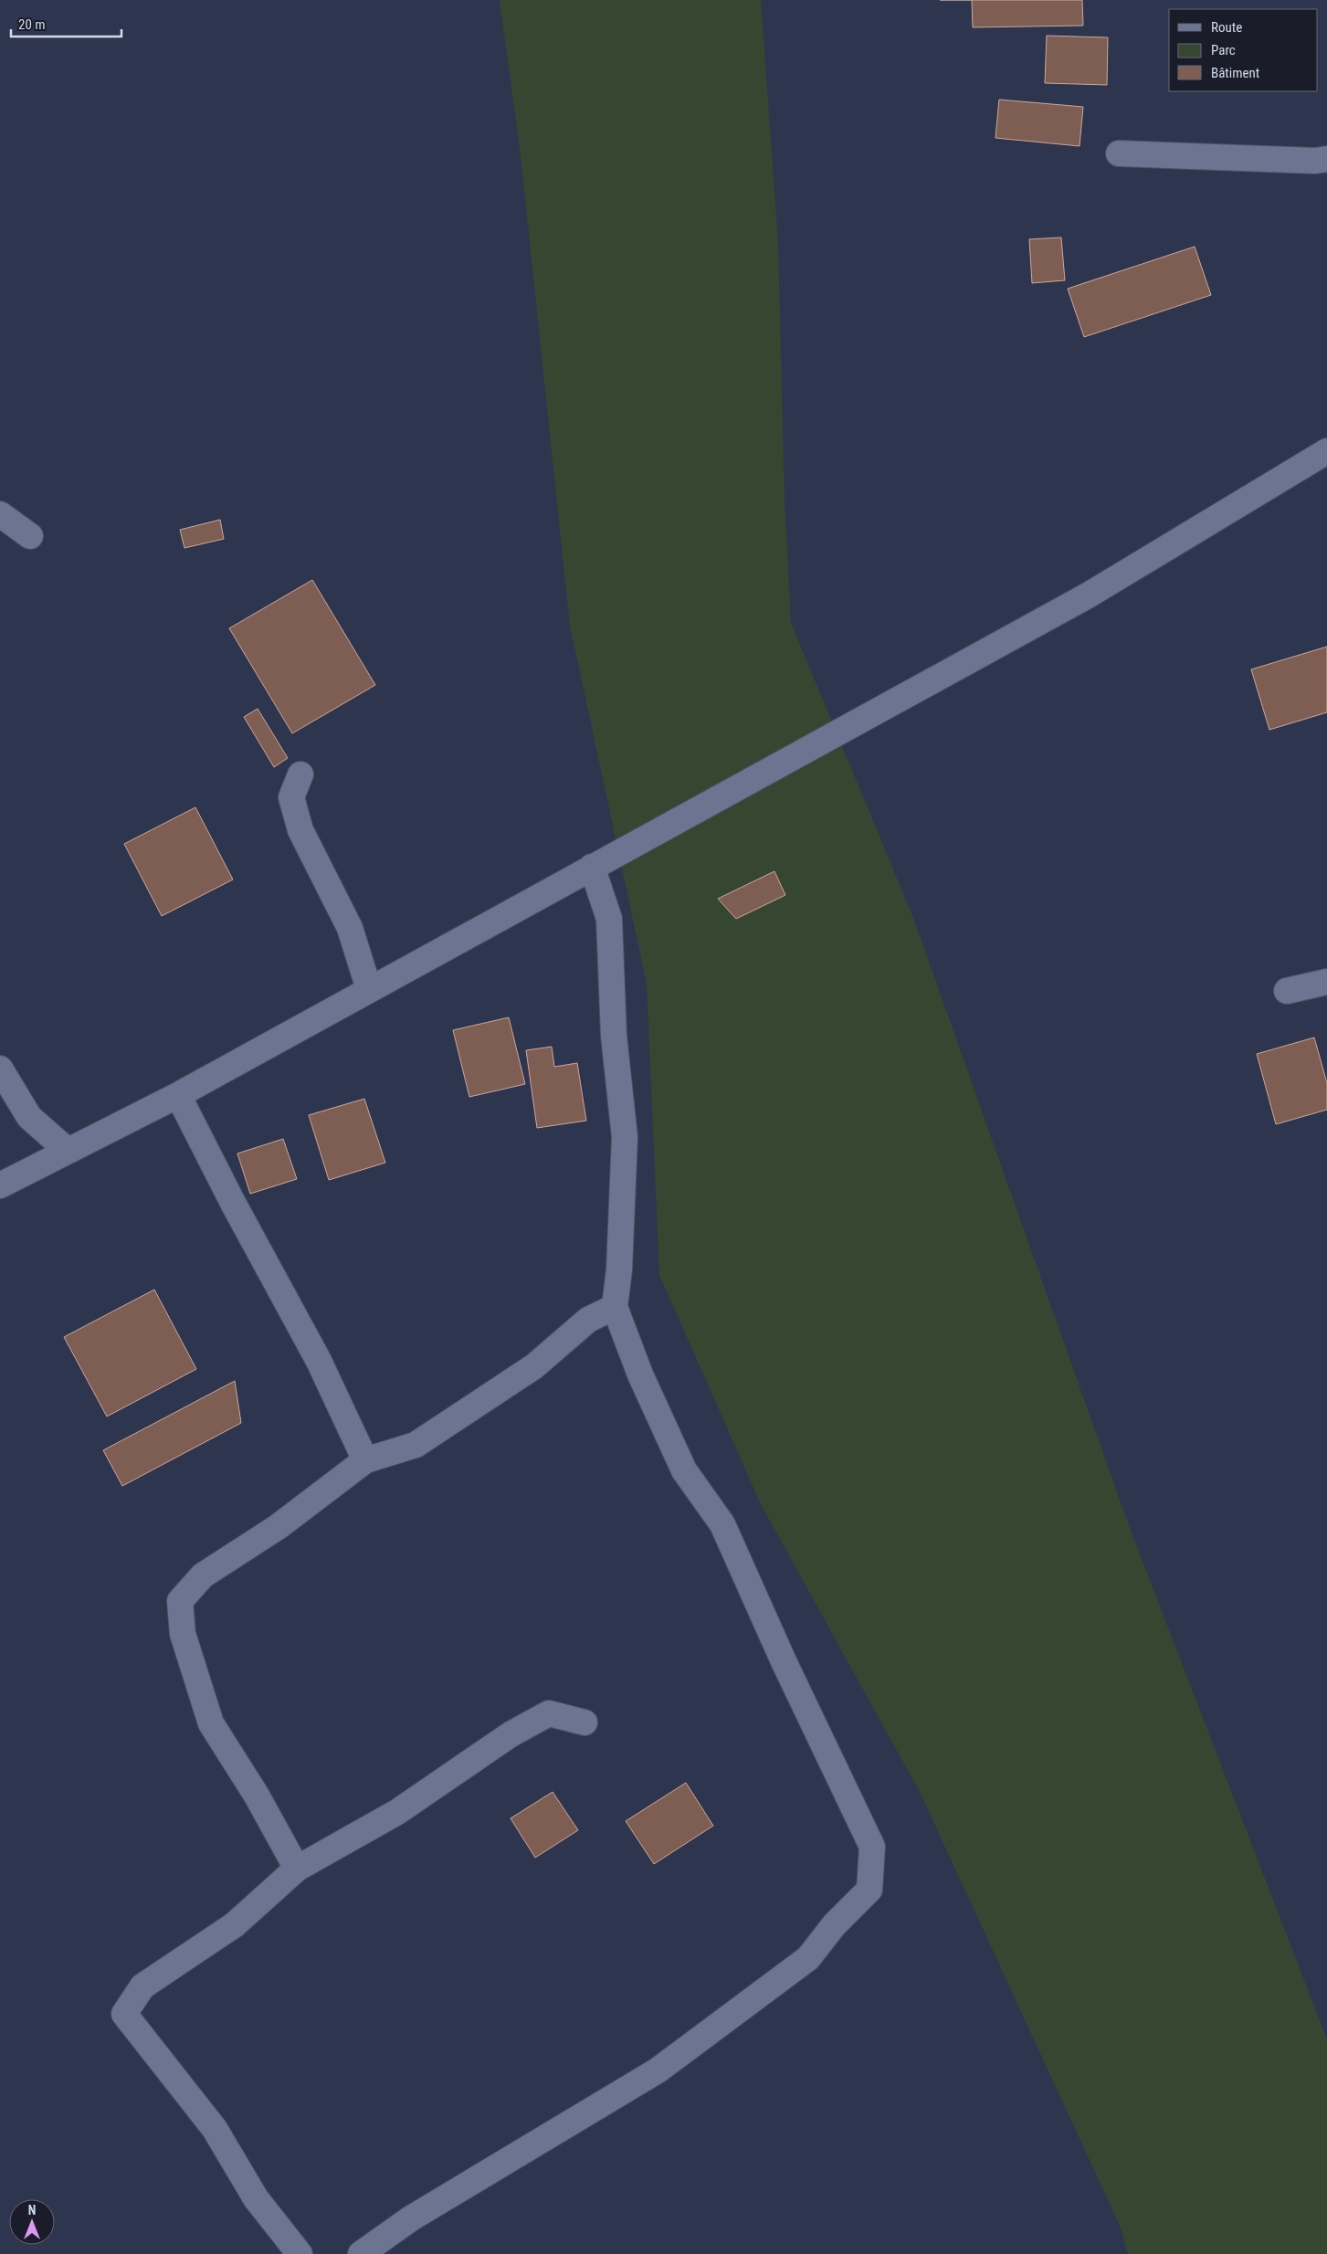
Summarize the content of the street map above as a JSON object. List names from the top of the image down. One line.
{"legend":["Route","Parc","Bâtiment"],"scale_bar":"20 m","north":"top"}
